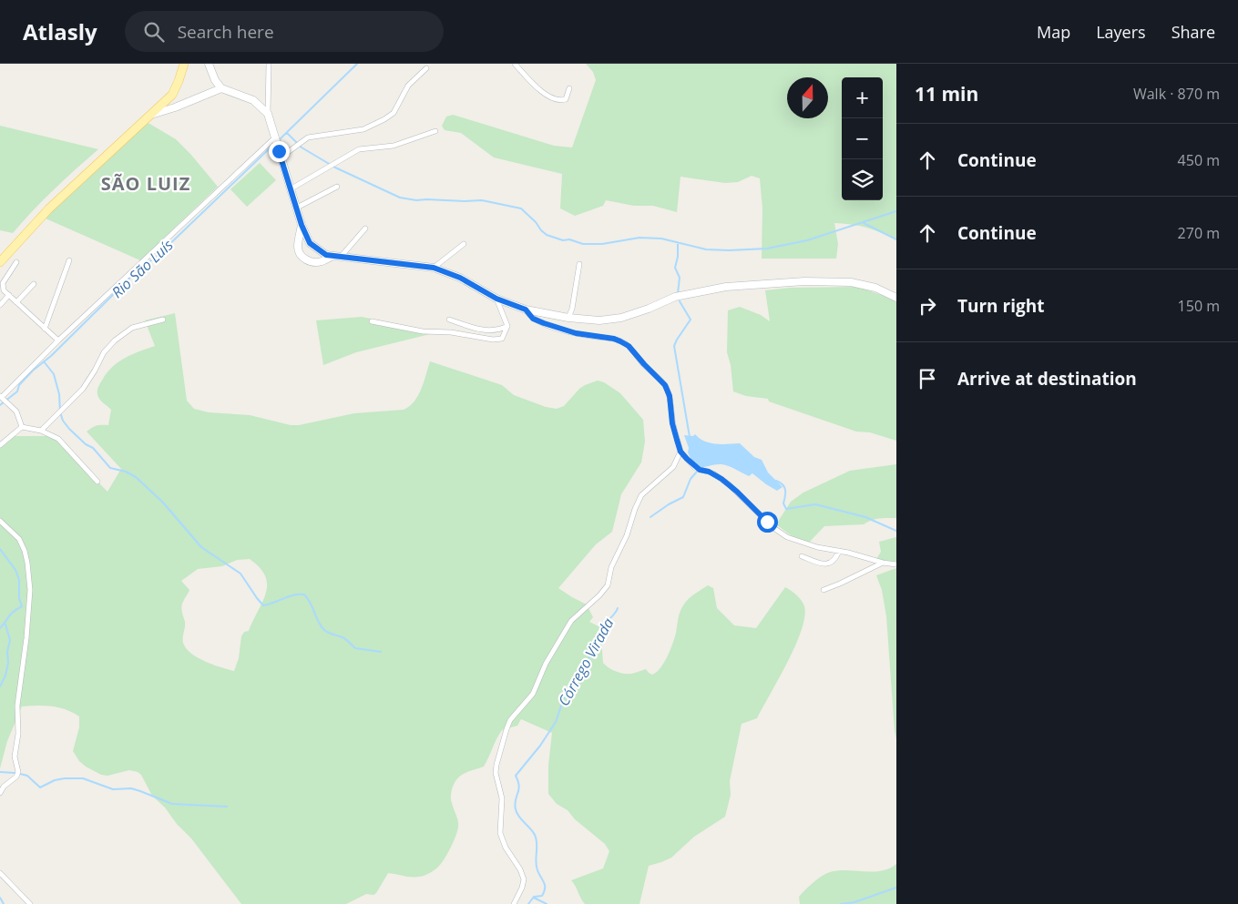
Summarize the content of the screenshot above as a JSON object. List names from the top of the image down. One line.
{"districts":["SÃO LUIZ"],"water":["Rio São Luís","Córrego Virada"],"north":"top","page":{"header":"Atlasly","search":"Search here","nav":["Map","Layers","Share"],"heading":["11 min","Walk · 870 m"],"map_buttons":["+","−"],"list":[["Continue","450 m"],["Continue","270 m"],["Turn right","150 m"],"Arrive at destination"]}}
